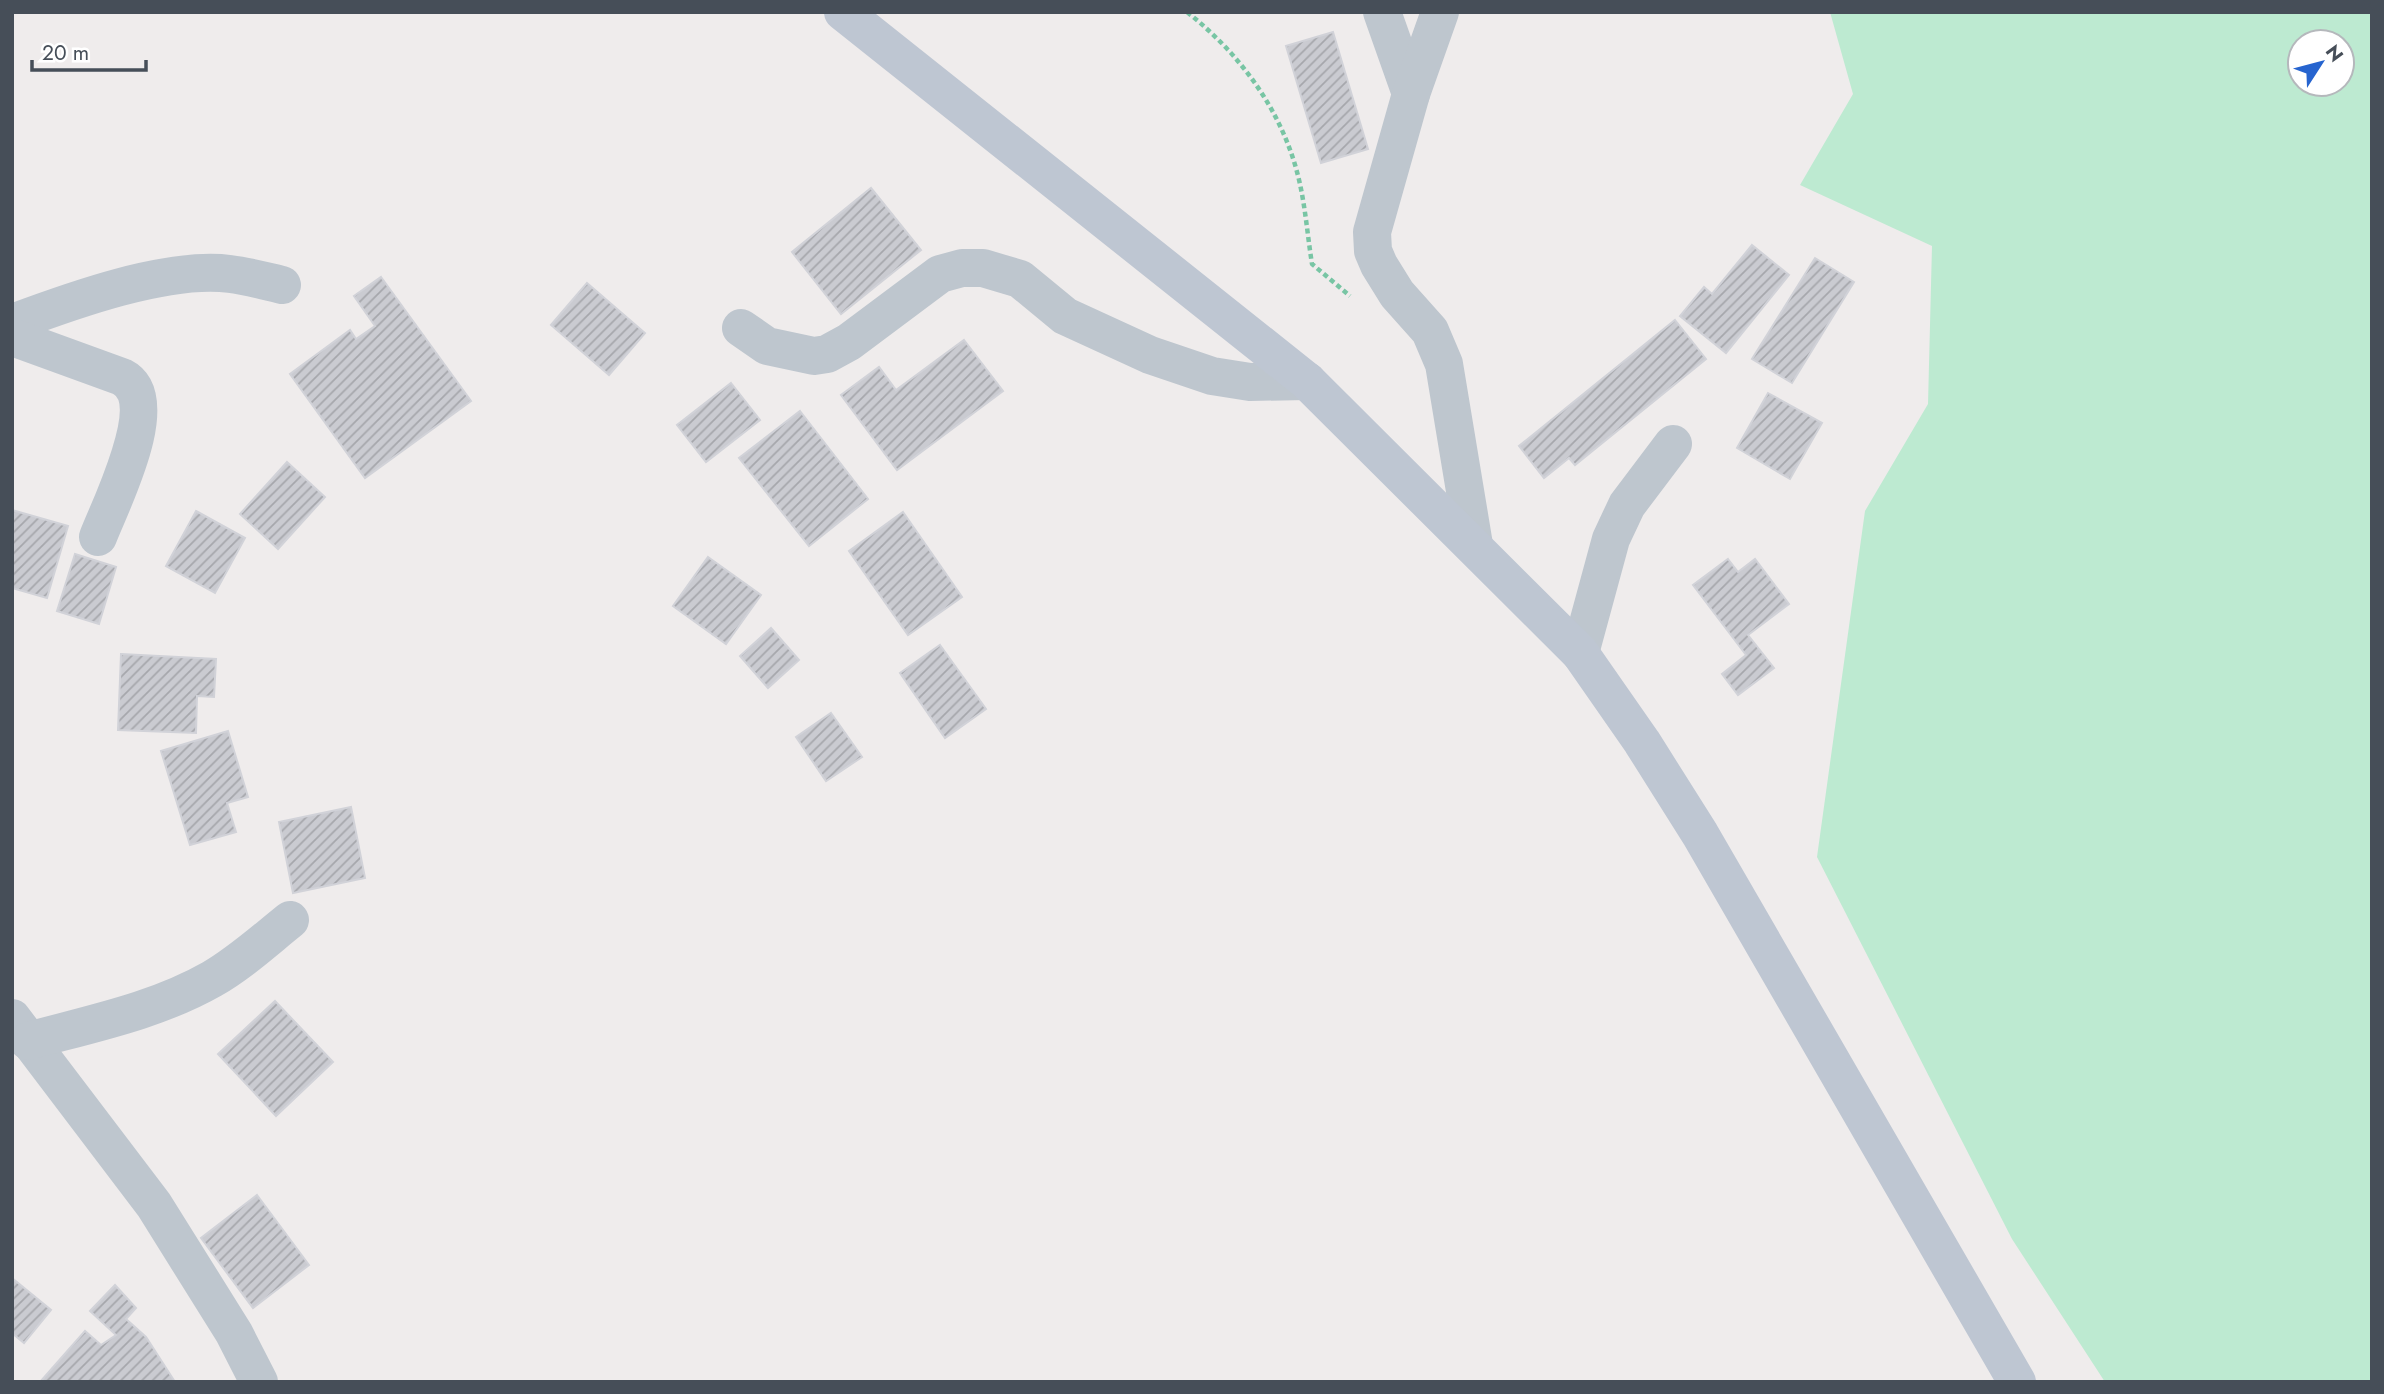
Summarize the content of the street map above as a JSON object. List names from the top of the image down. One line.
{"scale_bar":"20 m","north":"top right"}
